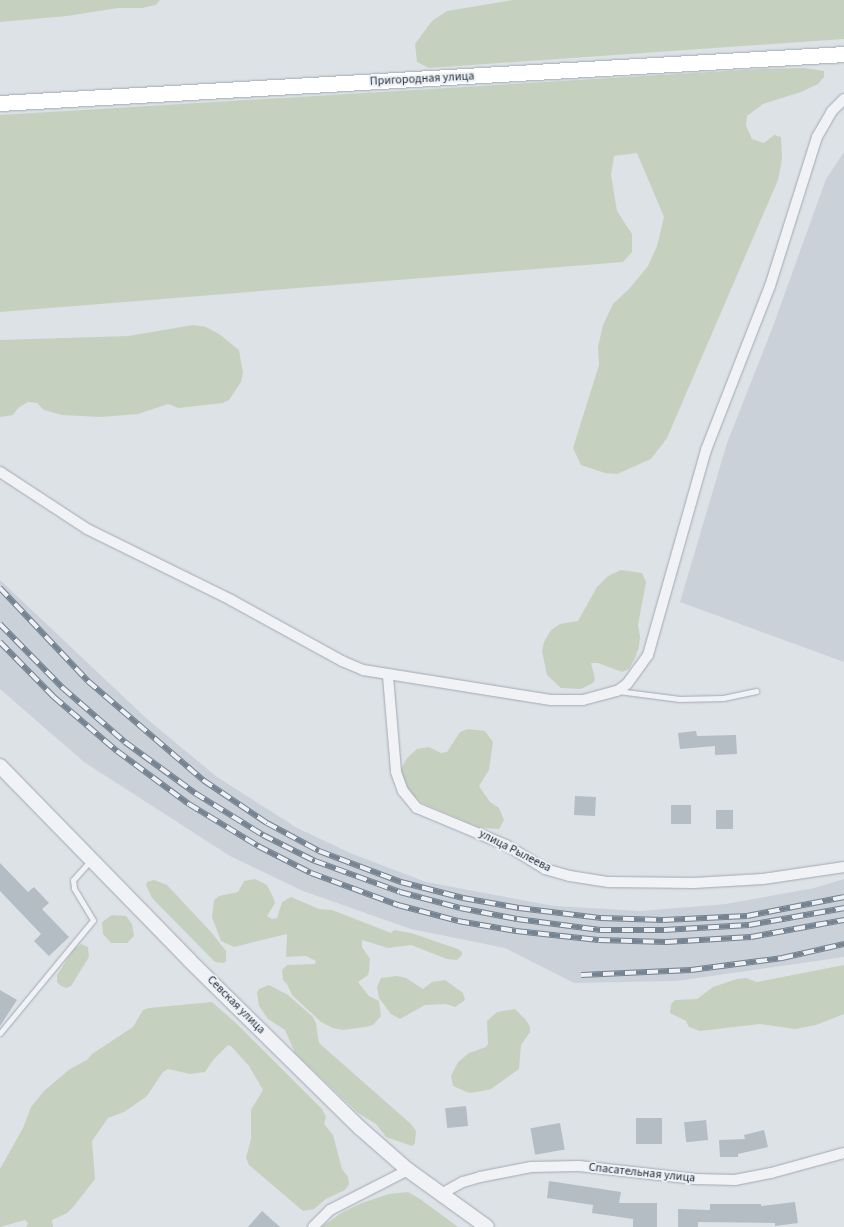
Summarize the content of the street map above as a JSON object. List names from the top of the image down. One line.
{"streets":{"main road":["Пригородная улица"],"street":["улица Рылеева","Севская улица","Спасательная улица"]},"crossings":[["Севская улица","Спасательная улица"]]}
